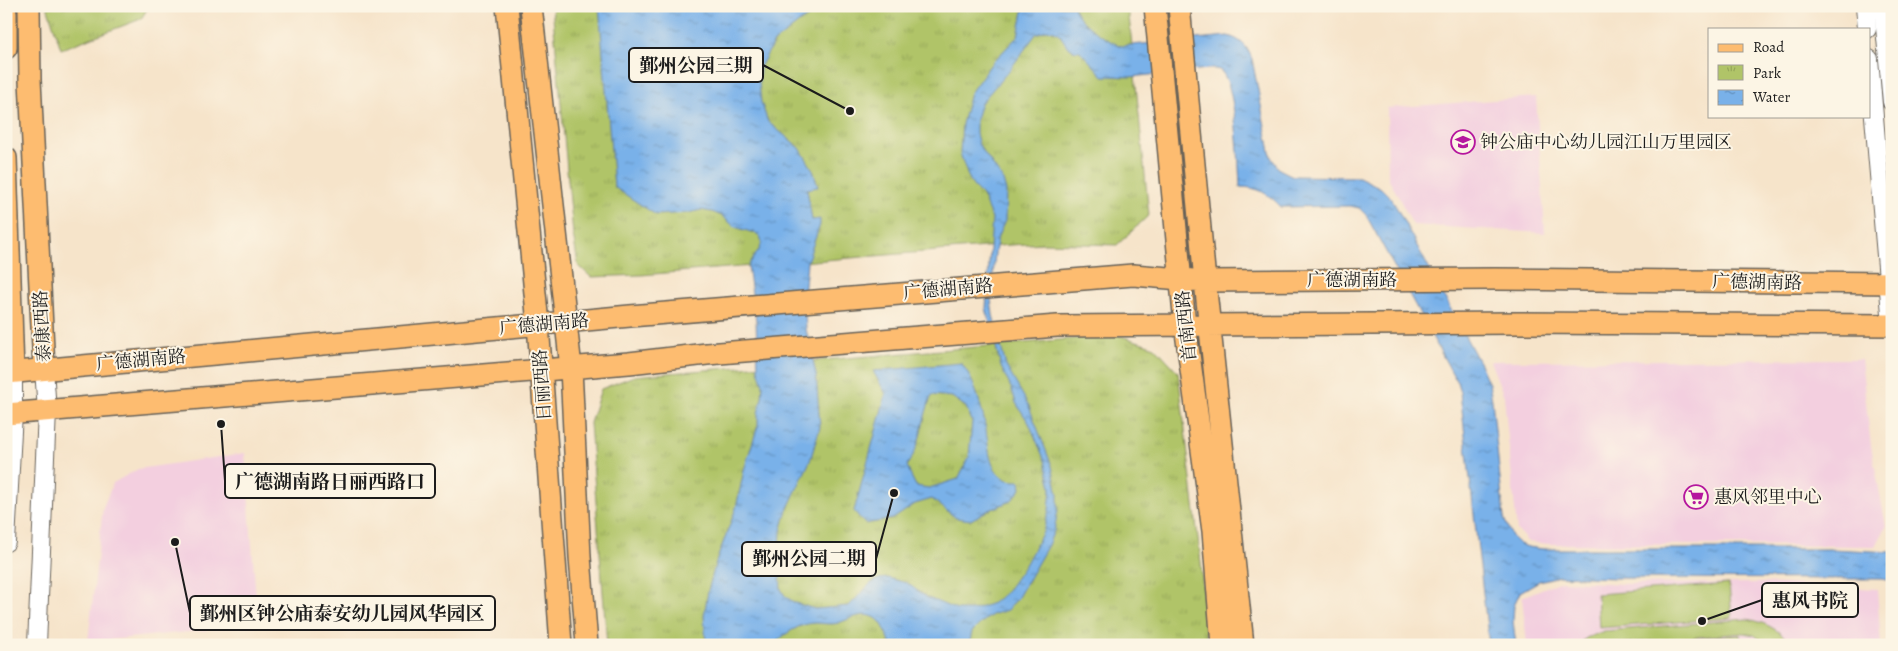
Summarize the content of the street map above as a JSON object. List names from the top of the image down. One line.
{"streets":{"main road":["广德湖南路","泰康西路","首南西路","日丽西路"]},"crossings":[["广德湖南路","泰康西路"],["广德湖南路","首南西路"],["广德湖南路","日丽西路"]],"places":{"other":["鄞州公园三期","广德湖南路日丽西路口","鄞州公园二期","鄞州区钟公庙泰安幼儿园风华园区","惠风书院"],"school or university":["钟公庙中心幼儿园江山万里园区"],"supermarket":["惠风邻里中心"]},"legend":["Road","Park","Water"]}
